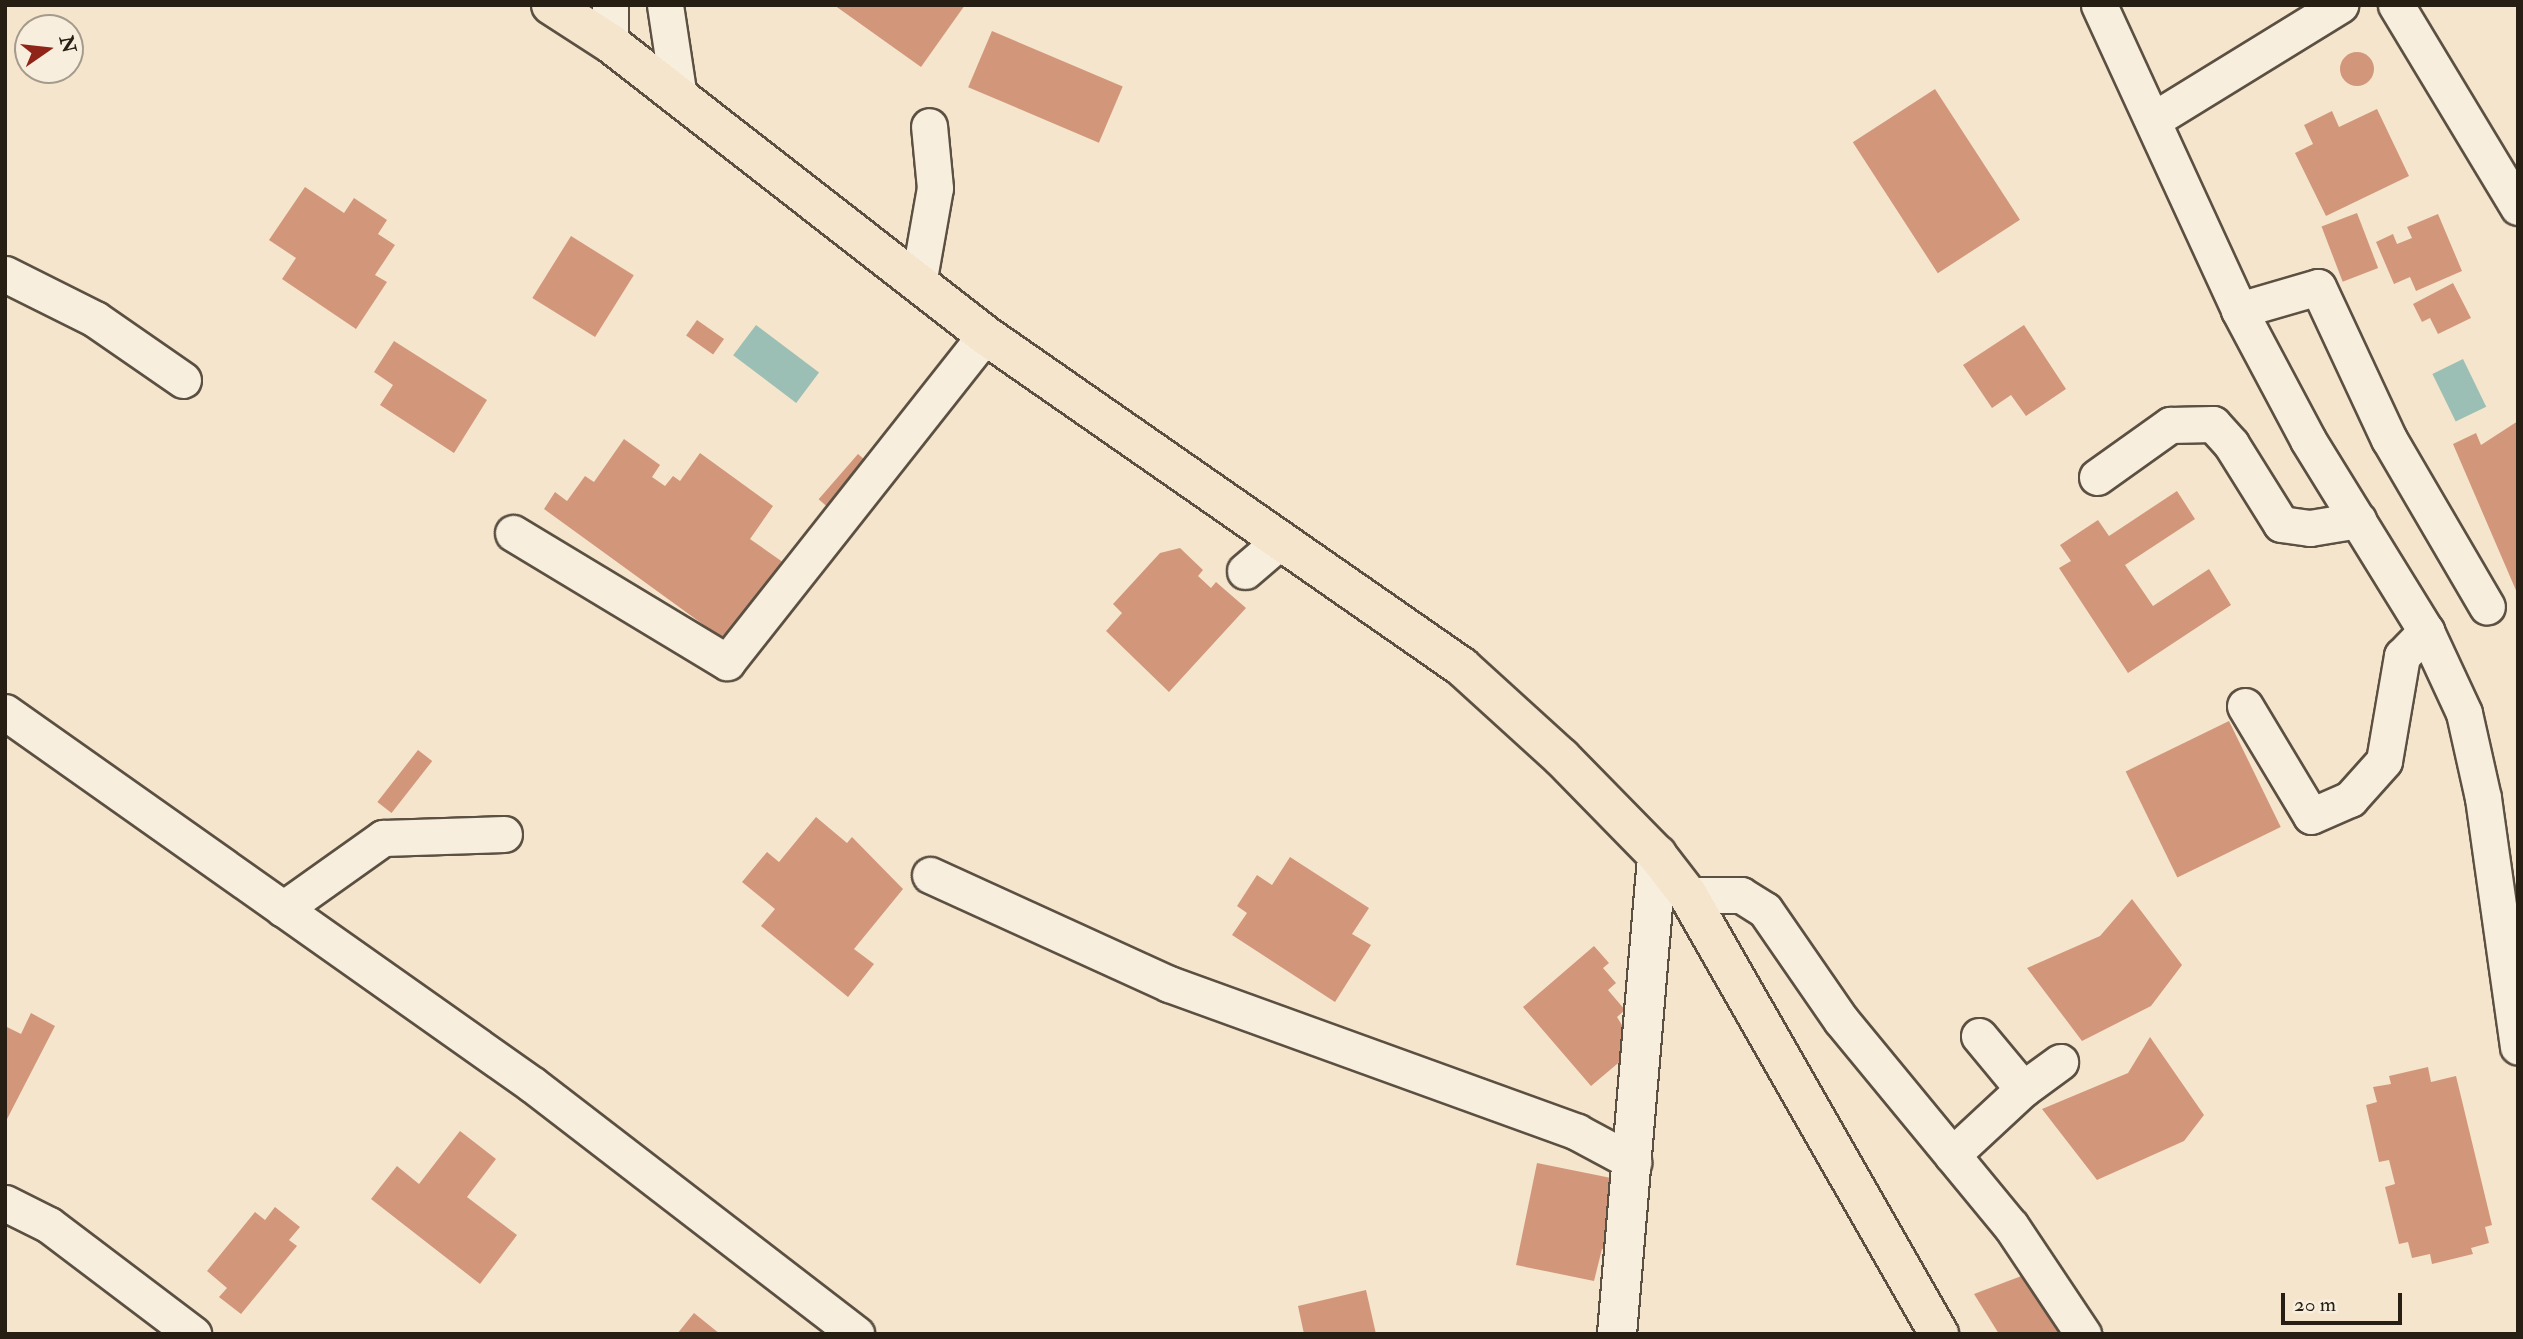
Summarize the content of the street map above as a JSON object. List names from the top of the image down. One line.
{"scale_bar":"20 m","north":"right"}
